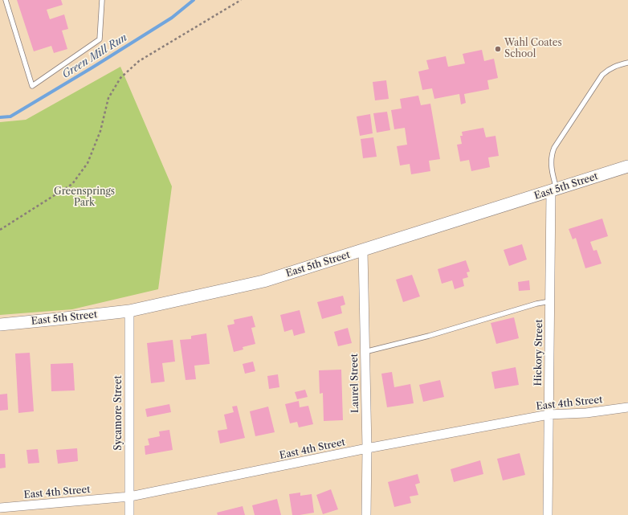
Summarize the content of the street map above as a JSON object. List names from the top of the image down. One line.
{"streets":{"main road":["East 5th Street"],"street":["Hickory Street","Laurel Street","East 4th Street","Sycamore Street"]},"crossings":[["East 5th Street","Hickory Street"],["East 5th Street","Laurel Street"],["East 5th Street","Sycamore Street"],["Hickory Street","East 4th Street"],["Laurel Street","East 4th Street"],["East 4th Street","Sycamore Street"]],"water":["Green Mill Run"],"parks":["Greensprings Park"],"places":["Wahl Coates School"]}
